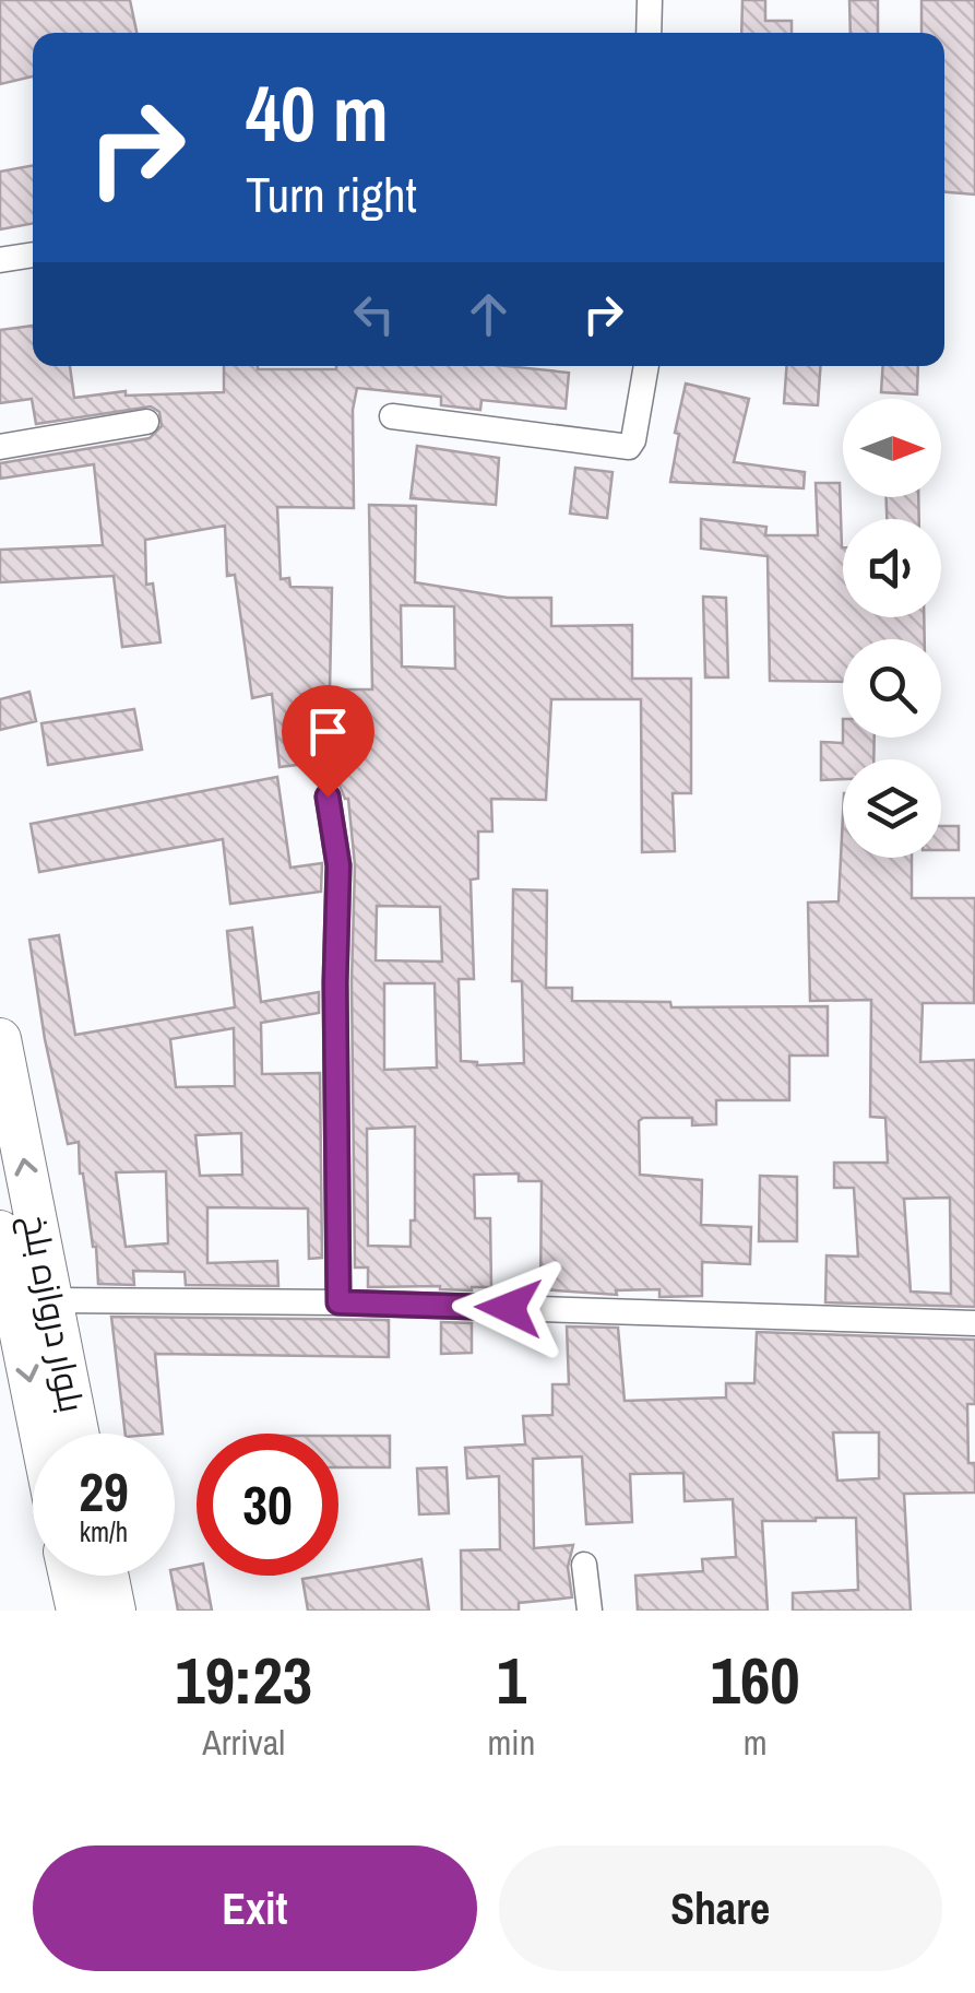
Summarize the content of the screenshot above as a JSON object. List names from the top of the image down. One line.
{"streets":{"main road":["بلوار دروازه بلخ"]},"north":"right","page":{"turn":["40 m","Turn right"],"speed":"29 km/h","limit":"30","eta":["19:23","Arrival","1","min","160","m"],"buttons":["Exit","Share"]}}
